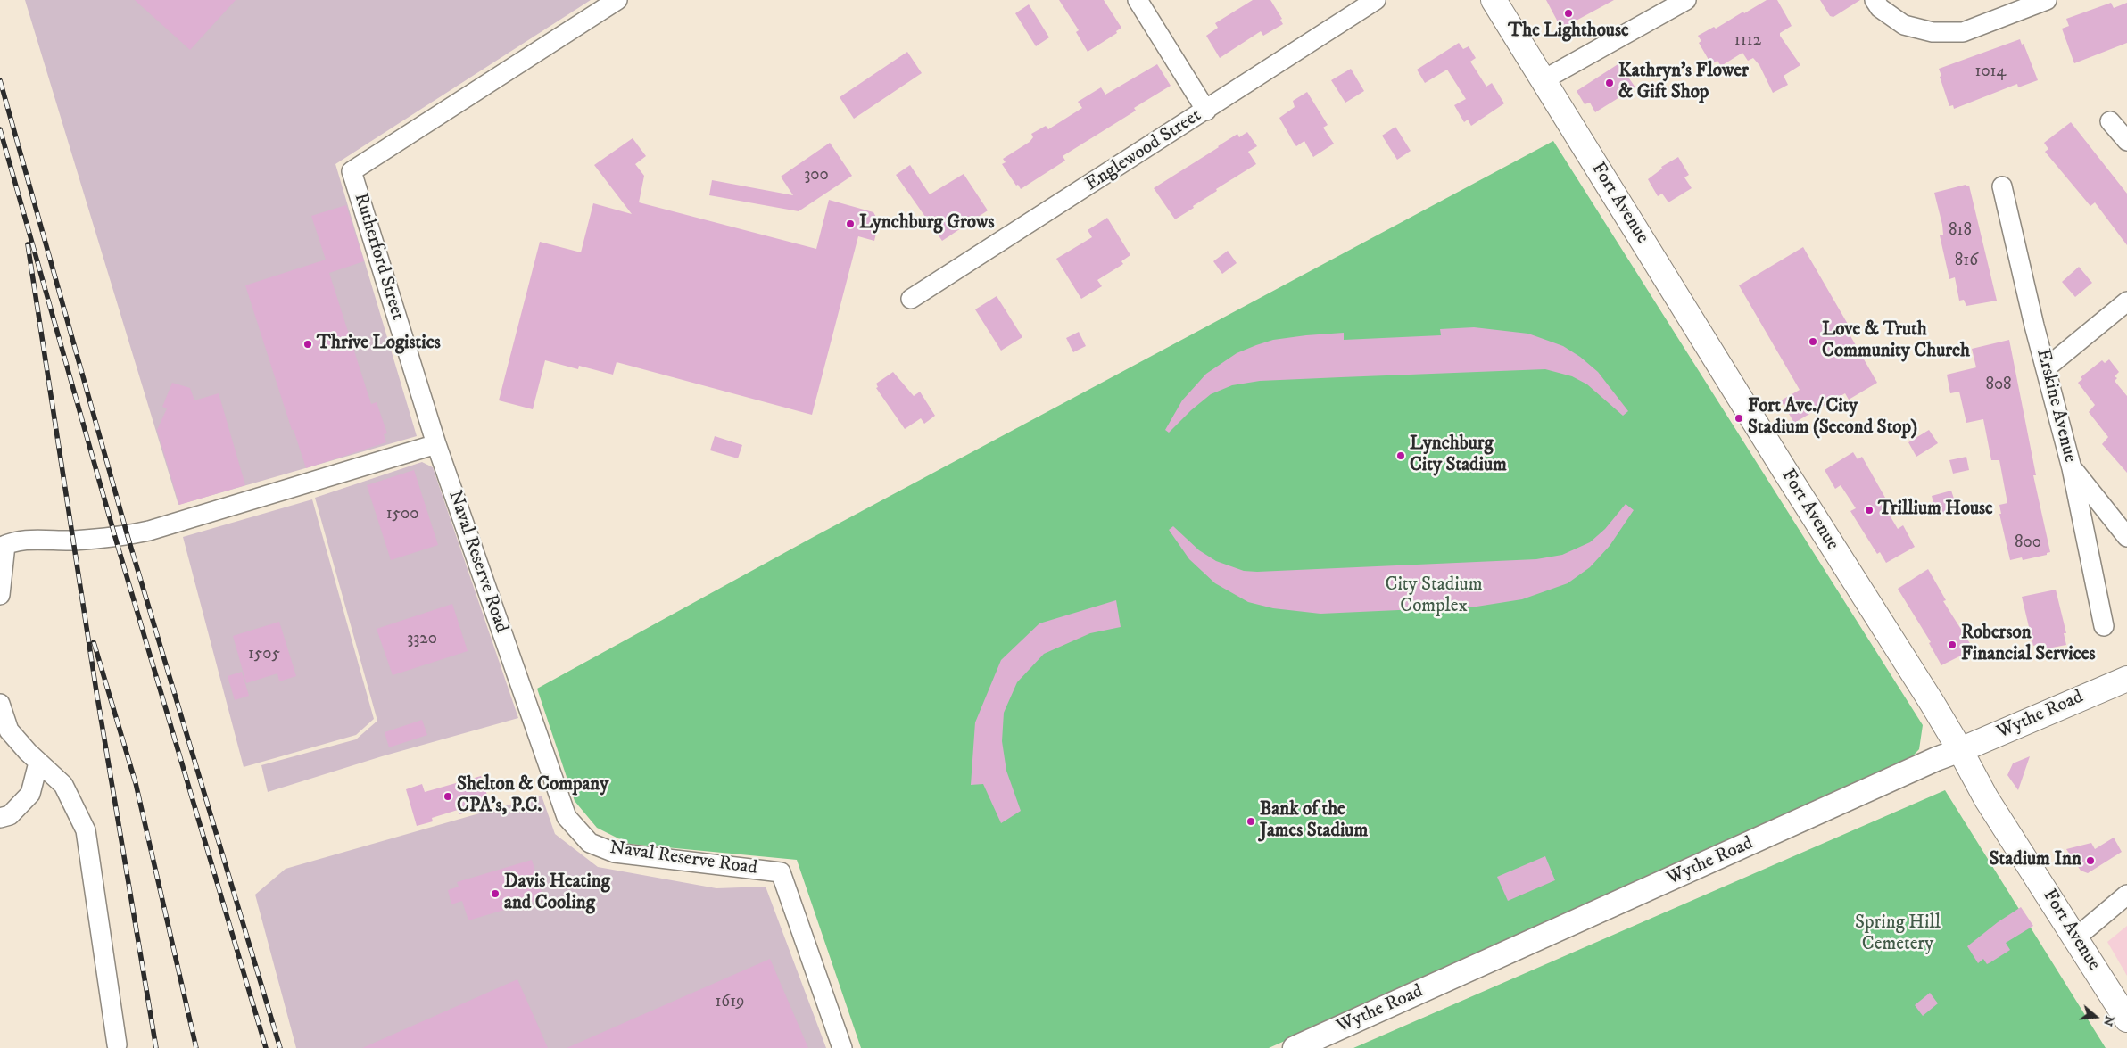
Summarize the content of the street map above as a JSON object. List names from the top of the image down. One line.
{"streets":{"main road":["Fort Avenue","Wythe Road"],"street":["Englewood Street","Rutherford Street","Erskine Avenue","Naval Reserve Road"]},"crossings":[["Fort Avenue","Wythe Road"],["Rutherford Street","Naval Reserve Road"]],"parks":["City Stadium Complex","Spring Hill Cemetery"],"places":["The Lighthouse","Kathryn's Flower & Gift Shop","Lynchburg Grows","Love & Truth Community Church","Thrive Logistics","Fort Ave./ City Stadium (Second Stop)","Lynchburg City Stadium","Trillium House","Roberson Financial Services","Shelton & Company CPA's, P.C.","Bank of the James Stadium","Stadium Inn","Davis Heating and Cooling"],"house_numbers":["1112","1014","300","818","816","808","1500","800","3320","1505","1619"],"north":"right"}
